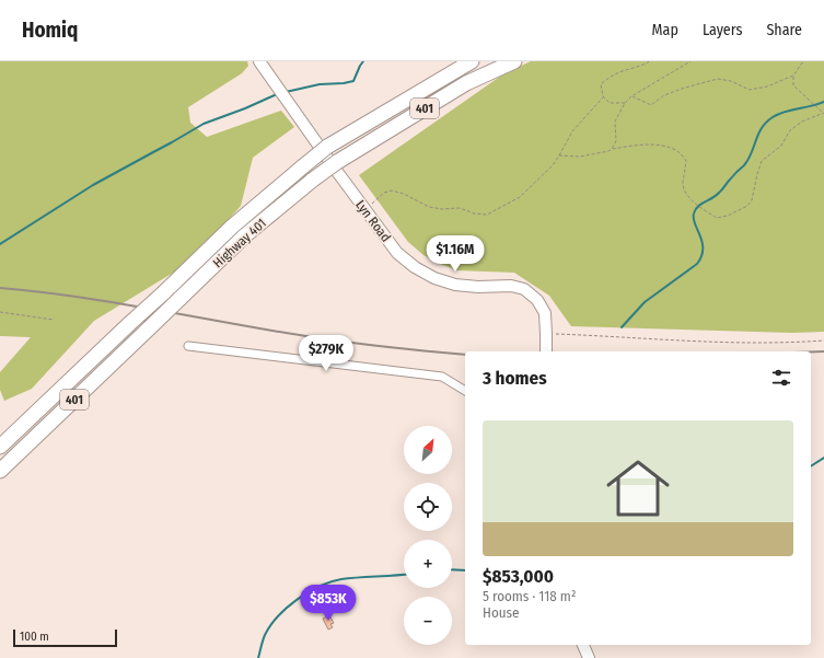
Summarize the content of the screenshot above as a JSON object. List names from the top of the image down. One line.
{"streets":{"highway":["401","Highway 401"],"main road":["Lyn Road"]},"scale_bar":"100 m","north":"top right","page":{"header":"Homiq","nav":["Map","Layers","Share"],"price":["$1.16M","$279K","$853K"],"heading":"3 homes","list":[{"name":"$853,000","note":"5 rooms · 118 m² · House"}],"map_buttons":["+","−"],"scale":"100 m"}}
